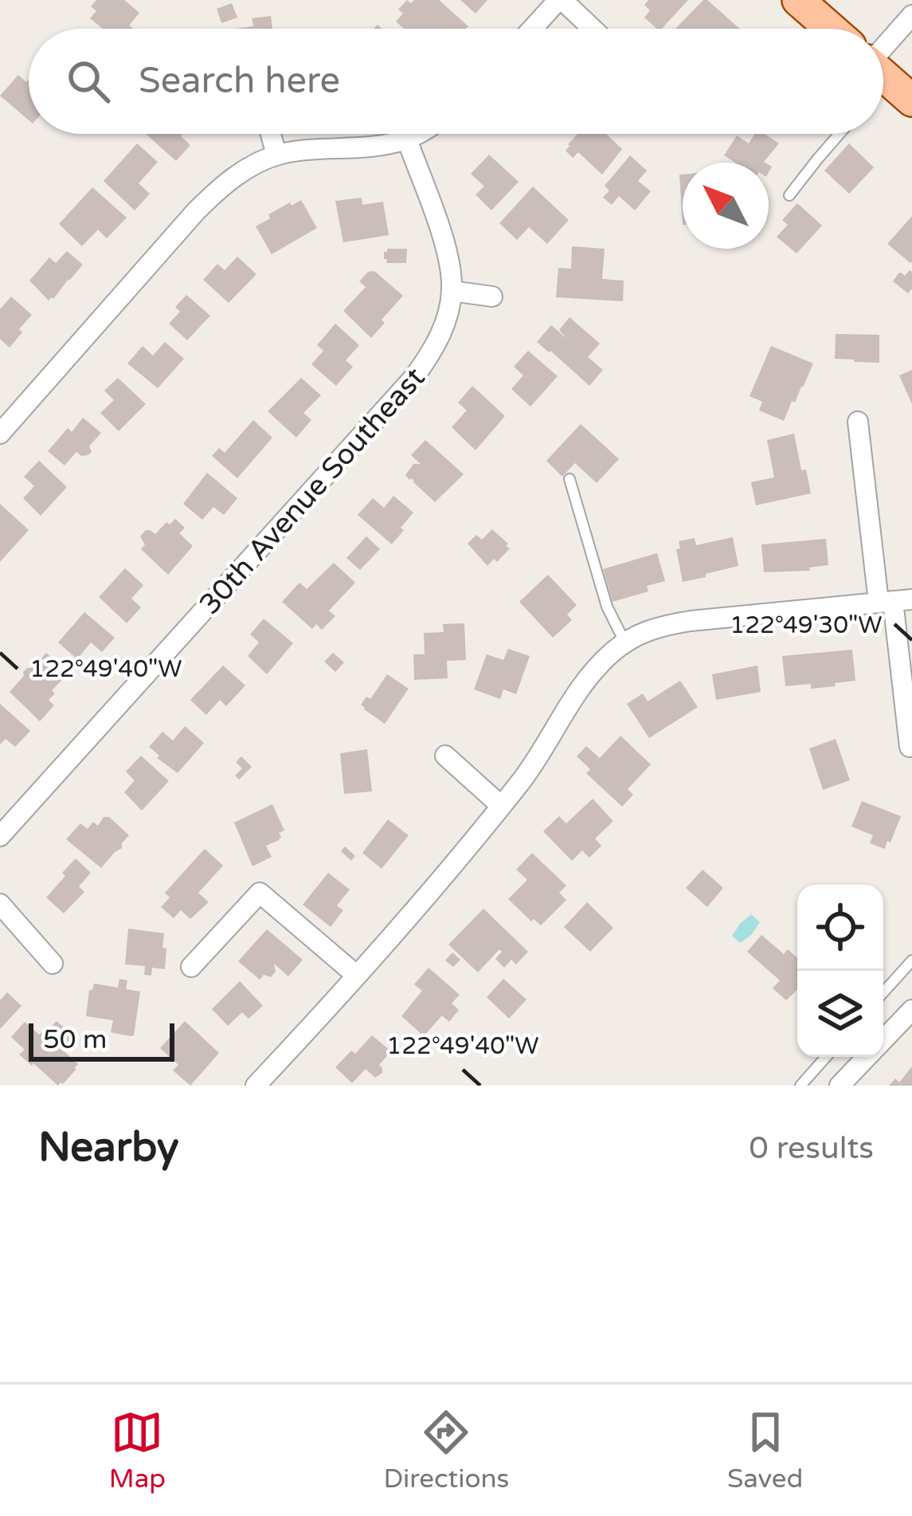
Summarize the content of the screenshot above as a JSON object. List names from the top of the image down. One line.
{"streets":{"street":["30th Avenue Southeast"]},"scale_bar":"50 m","north":"top left","page":{"search":"Search here","scale":"50 m","heading":["Nearby","0 results"],"nav":["Map","Directions","Saved"]},"coordinates":["122°49'30\"W","122°49'40\"W"]}
